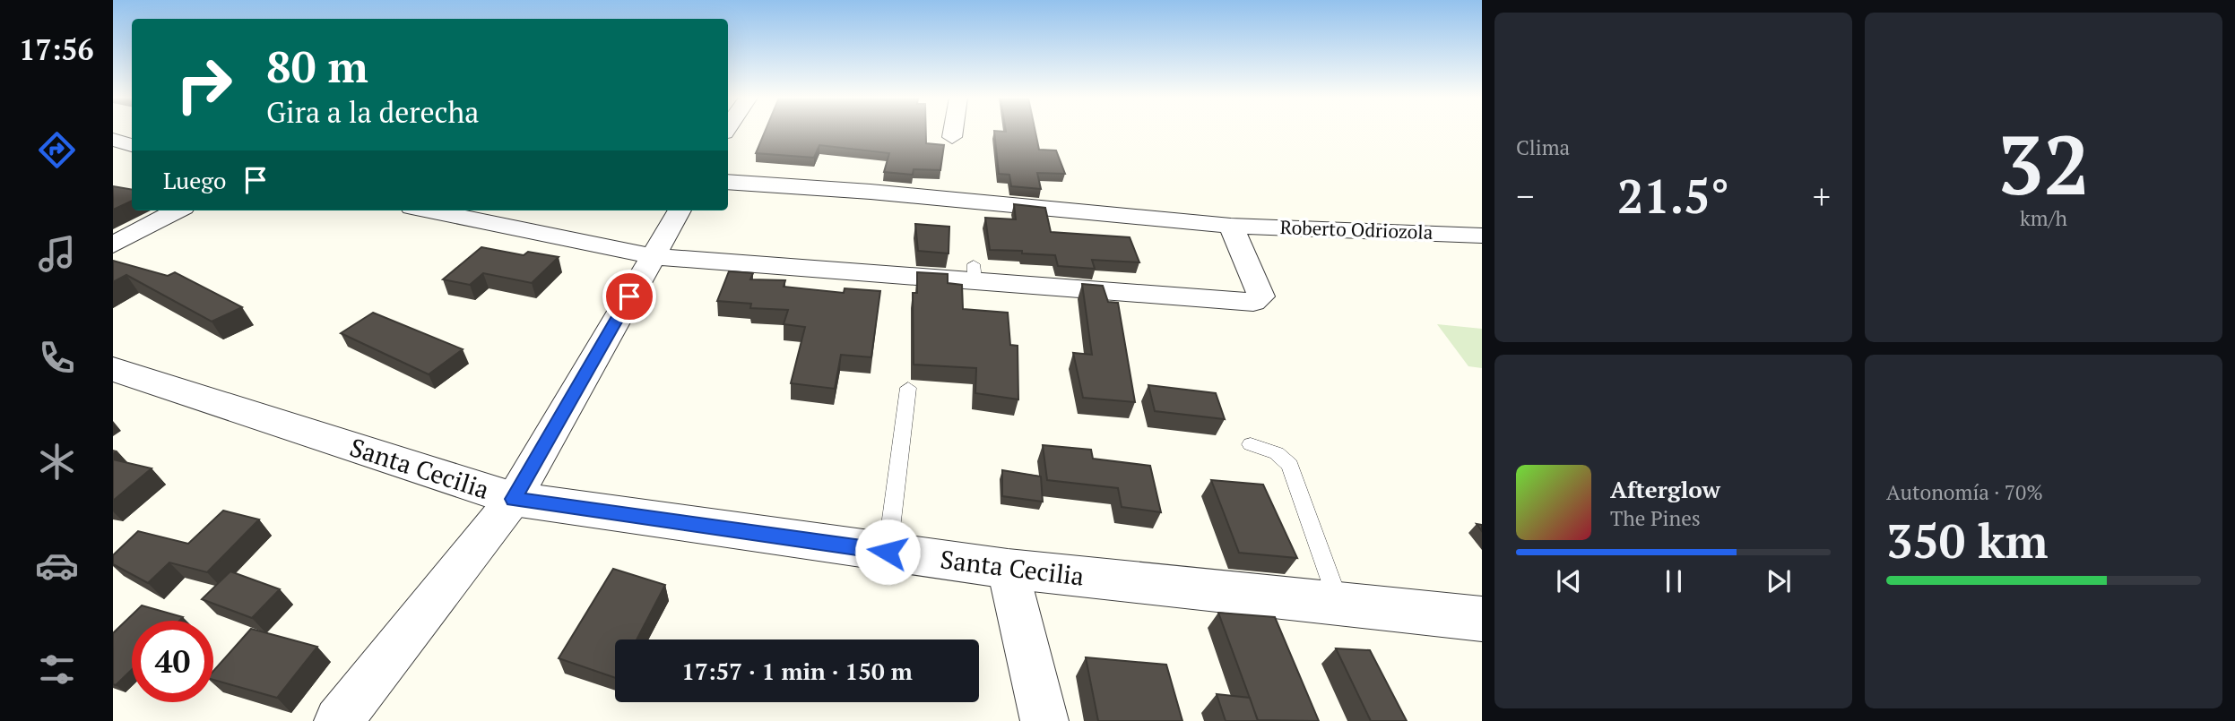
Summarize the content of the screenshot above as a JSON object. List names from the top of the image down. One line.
{"streets":{"street":["Roberto Odriozola","Santa Cecilia"]},"page":{"tabs":"17:56","tile":["Clima",["32","km/h"],["Autonomía · 70%","350 km"]],"turn":["80 m","Gira a la derecha"],"then":"Luego","heat":["−","21.5°","+"],"song":["Afterglow","The Pines"],"limit":"40","trip":"17:57 · 1 min · 150 m"}}
